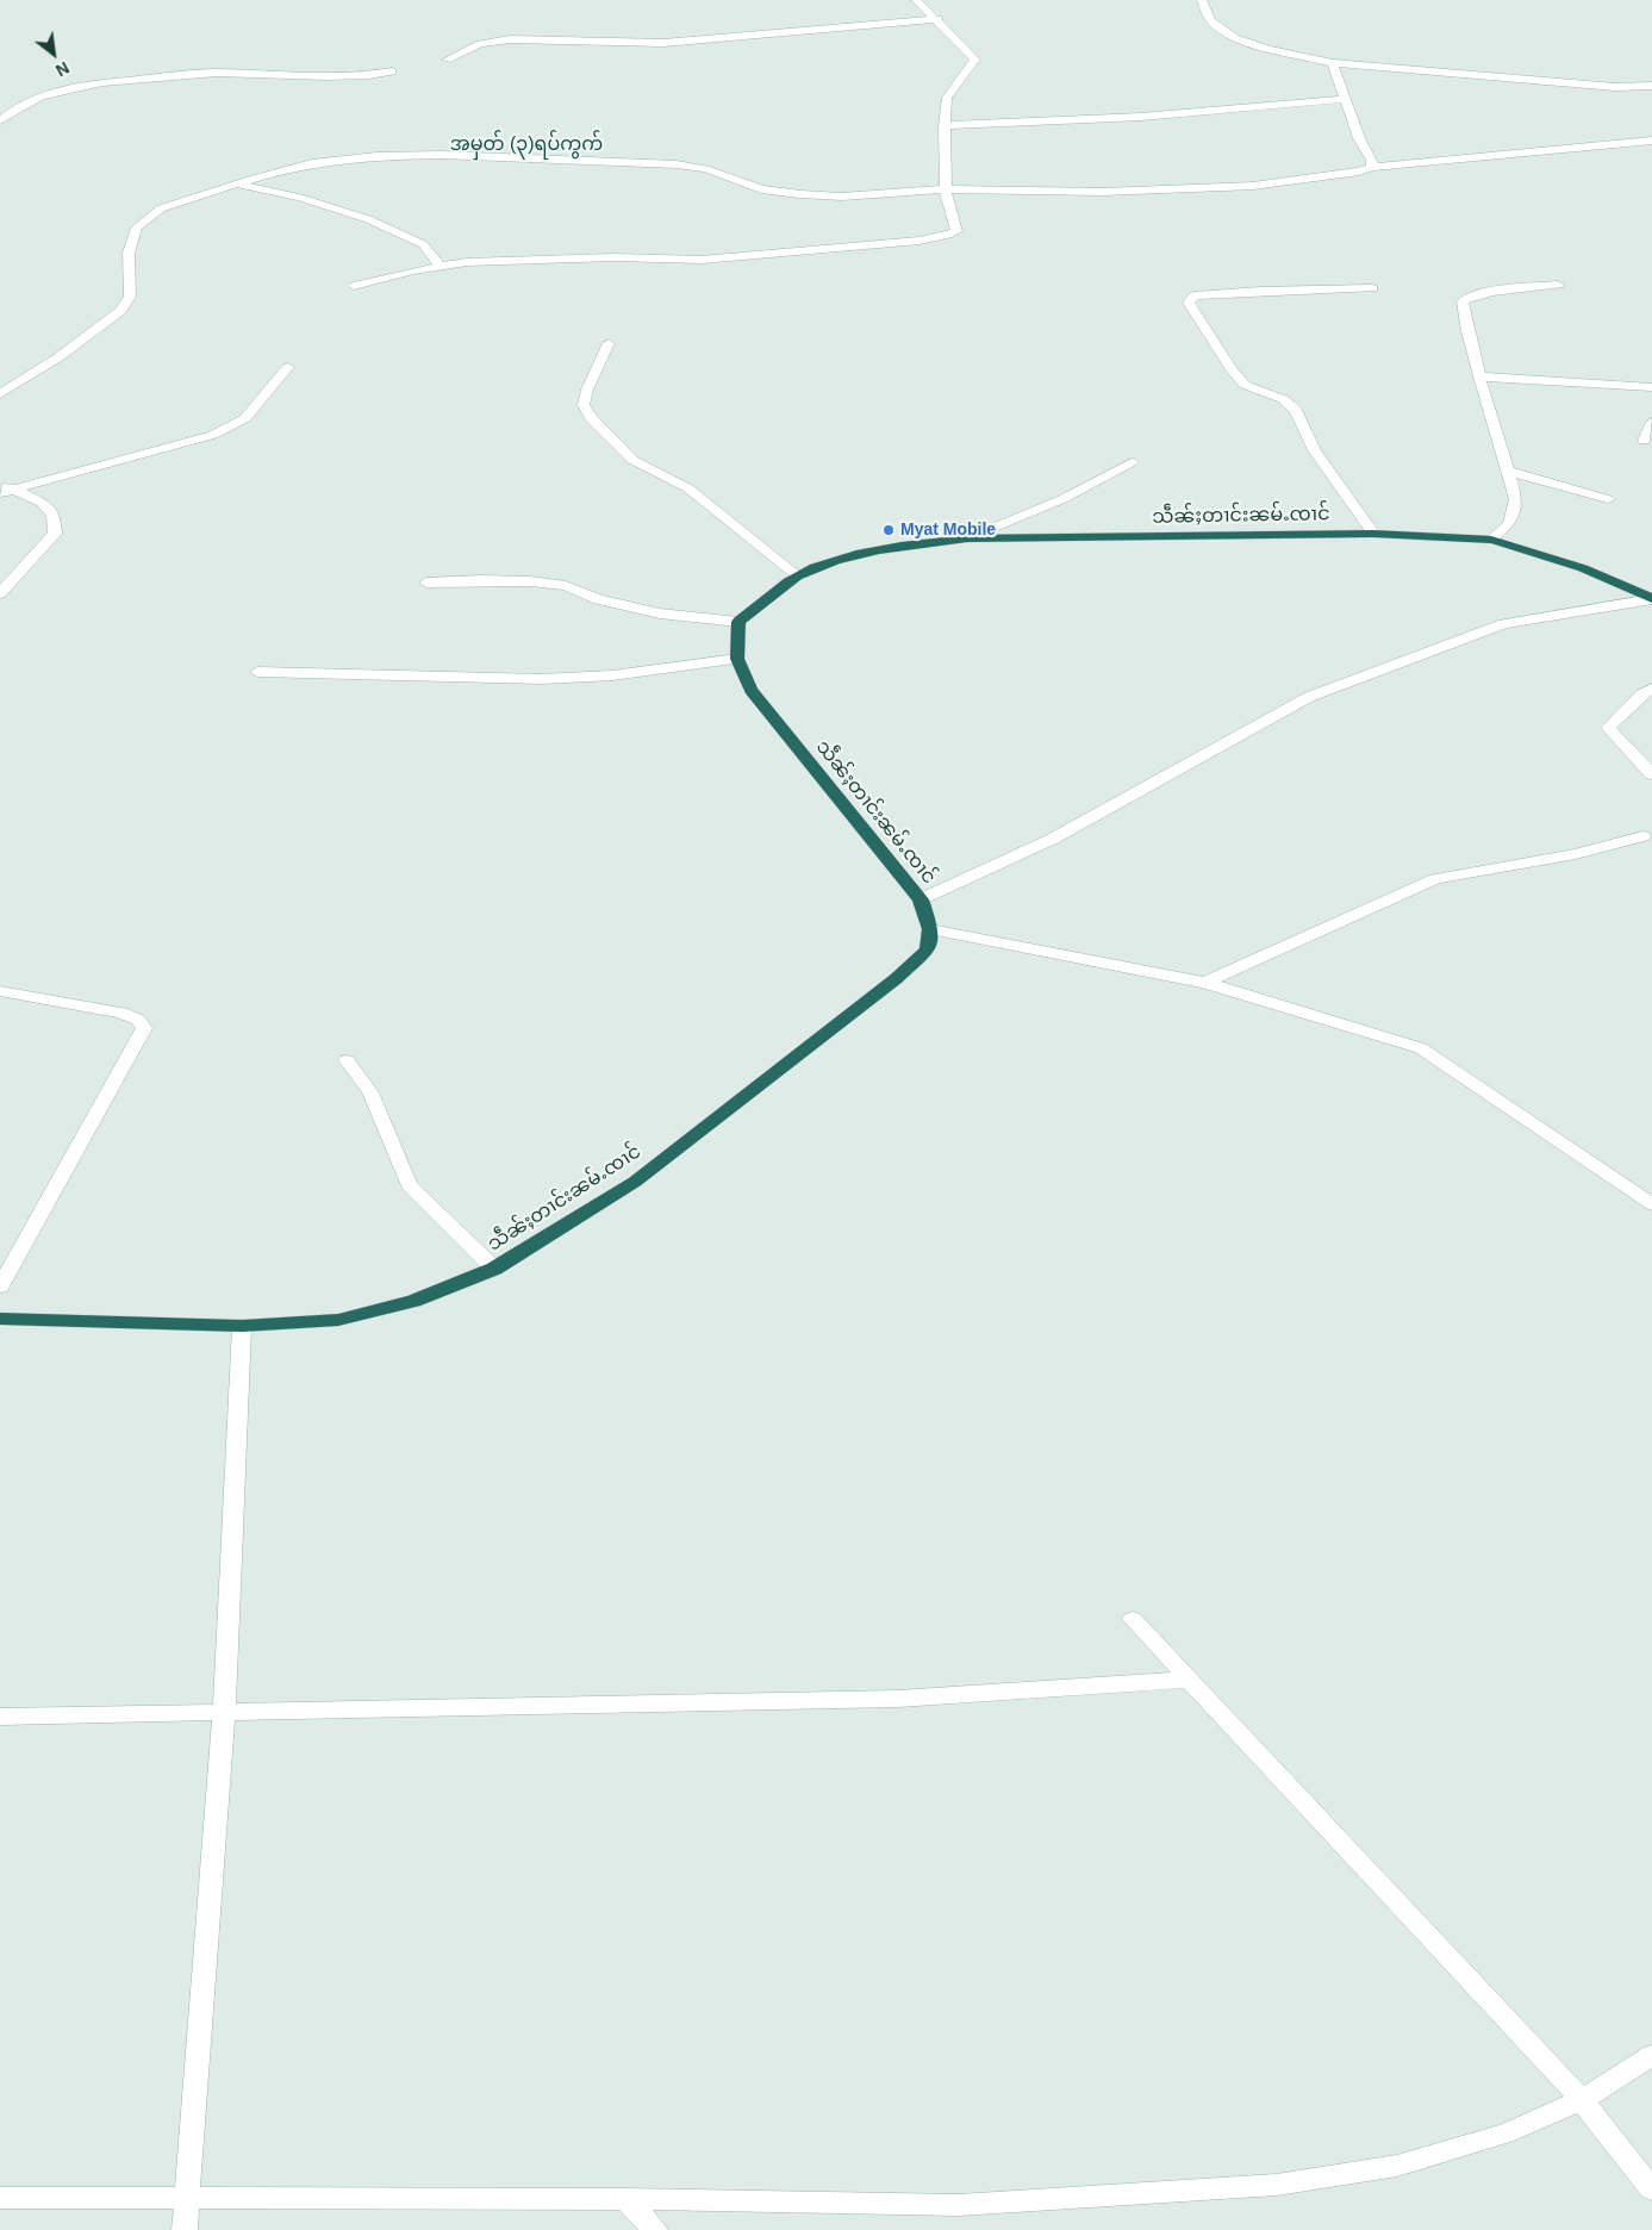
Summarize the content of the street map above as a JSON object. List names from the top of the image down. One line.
{"streets":{"highway":["သဵၼ်ႈတၢင်းၼမ်ႉၸၢင်"]},"districts":["အမှတ် (၃)ရပ်ကွက်"],"places":["Myat Mobile"],"north":"bottom right"}
